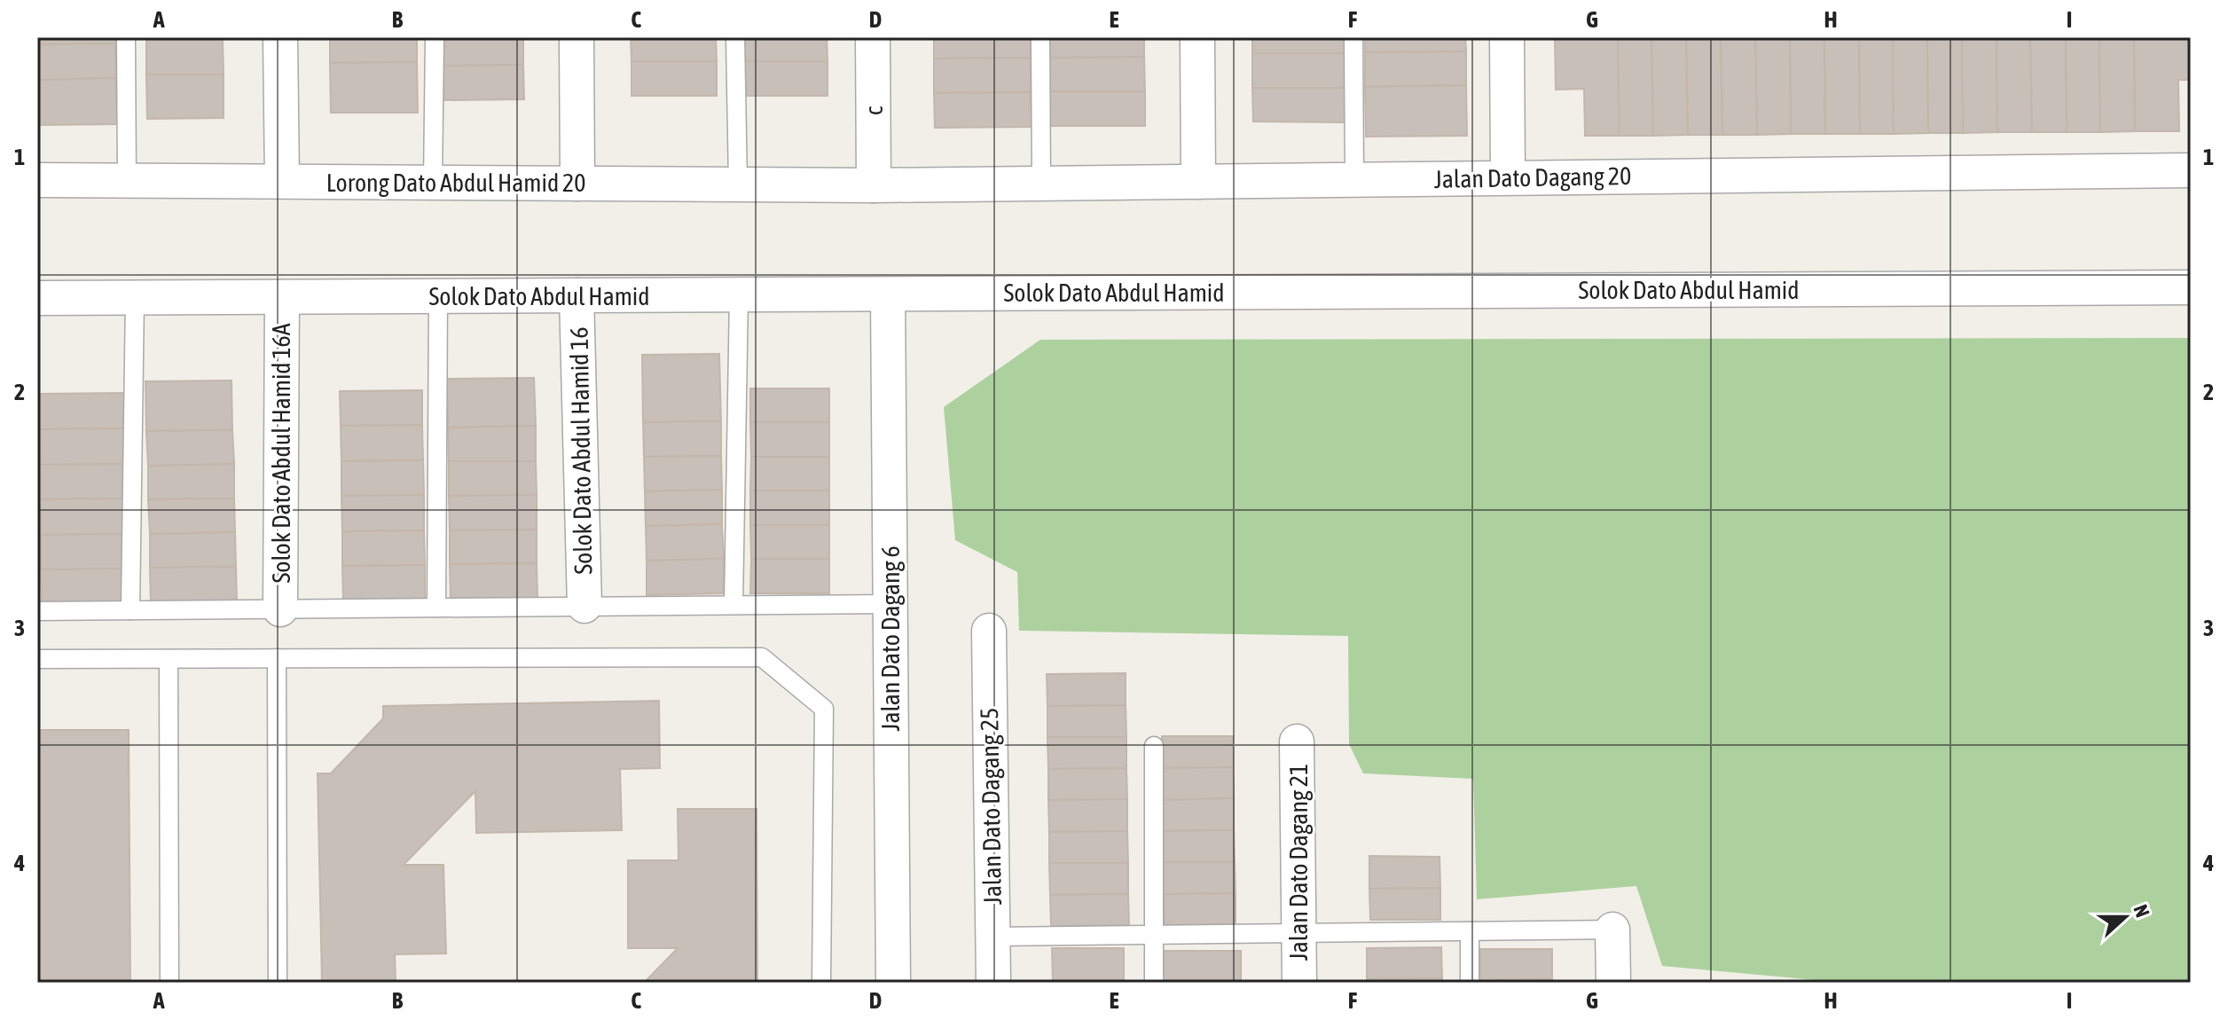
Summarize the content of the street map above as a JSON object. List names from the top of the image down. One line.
{"streets":{"street":["c","Jalan Dato Dagang 20","Lorong Dato Abdul Hamid 20","Solok Dato Abdul Hamid","Solok Dato Abdul Hamid 16","Solok Dato Abdul Hamid 16A","Jalan Dato Dagang 6","Jalan Dato Dagang 25","Jalan Dato Dagang 21"]},"crossings":[["c","Jalan Dato Dagang 20"],["c","Lorong Dato Abdul Hamid 20"],["Jalan Dato Dagang 20","Lorong Dato Abdul Hamid 20"],["Solok Dato Abdul Hamid","Solok Dato Abdul Hamid 16"],["Solok Dato Abdul Hamid","Solok Dato Abdul Hamid 16A"],["Solok Dato Abdul Hamid","Jalan Dato Dagang 6"]],"north":"right","grid":{"columns":["A","B","C","D","E","F","G","H","I"],"rows":["1","2","3","4"]}}
